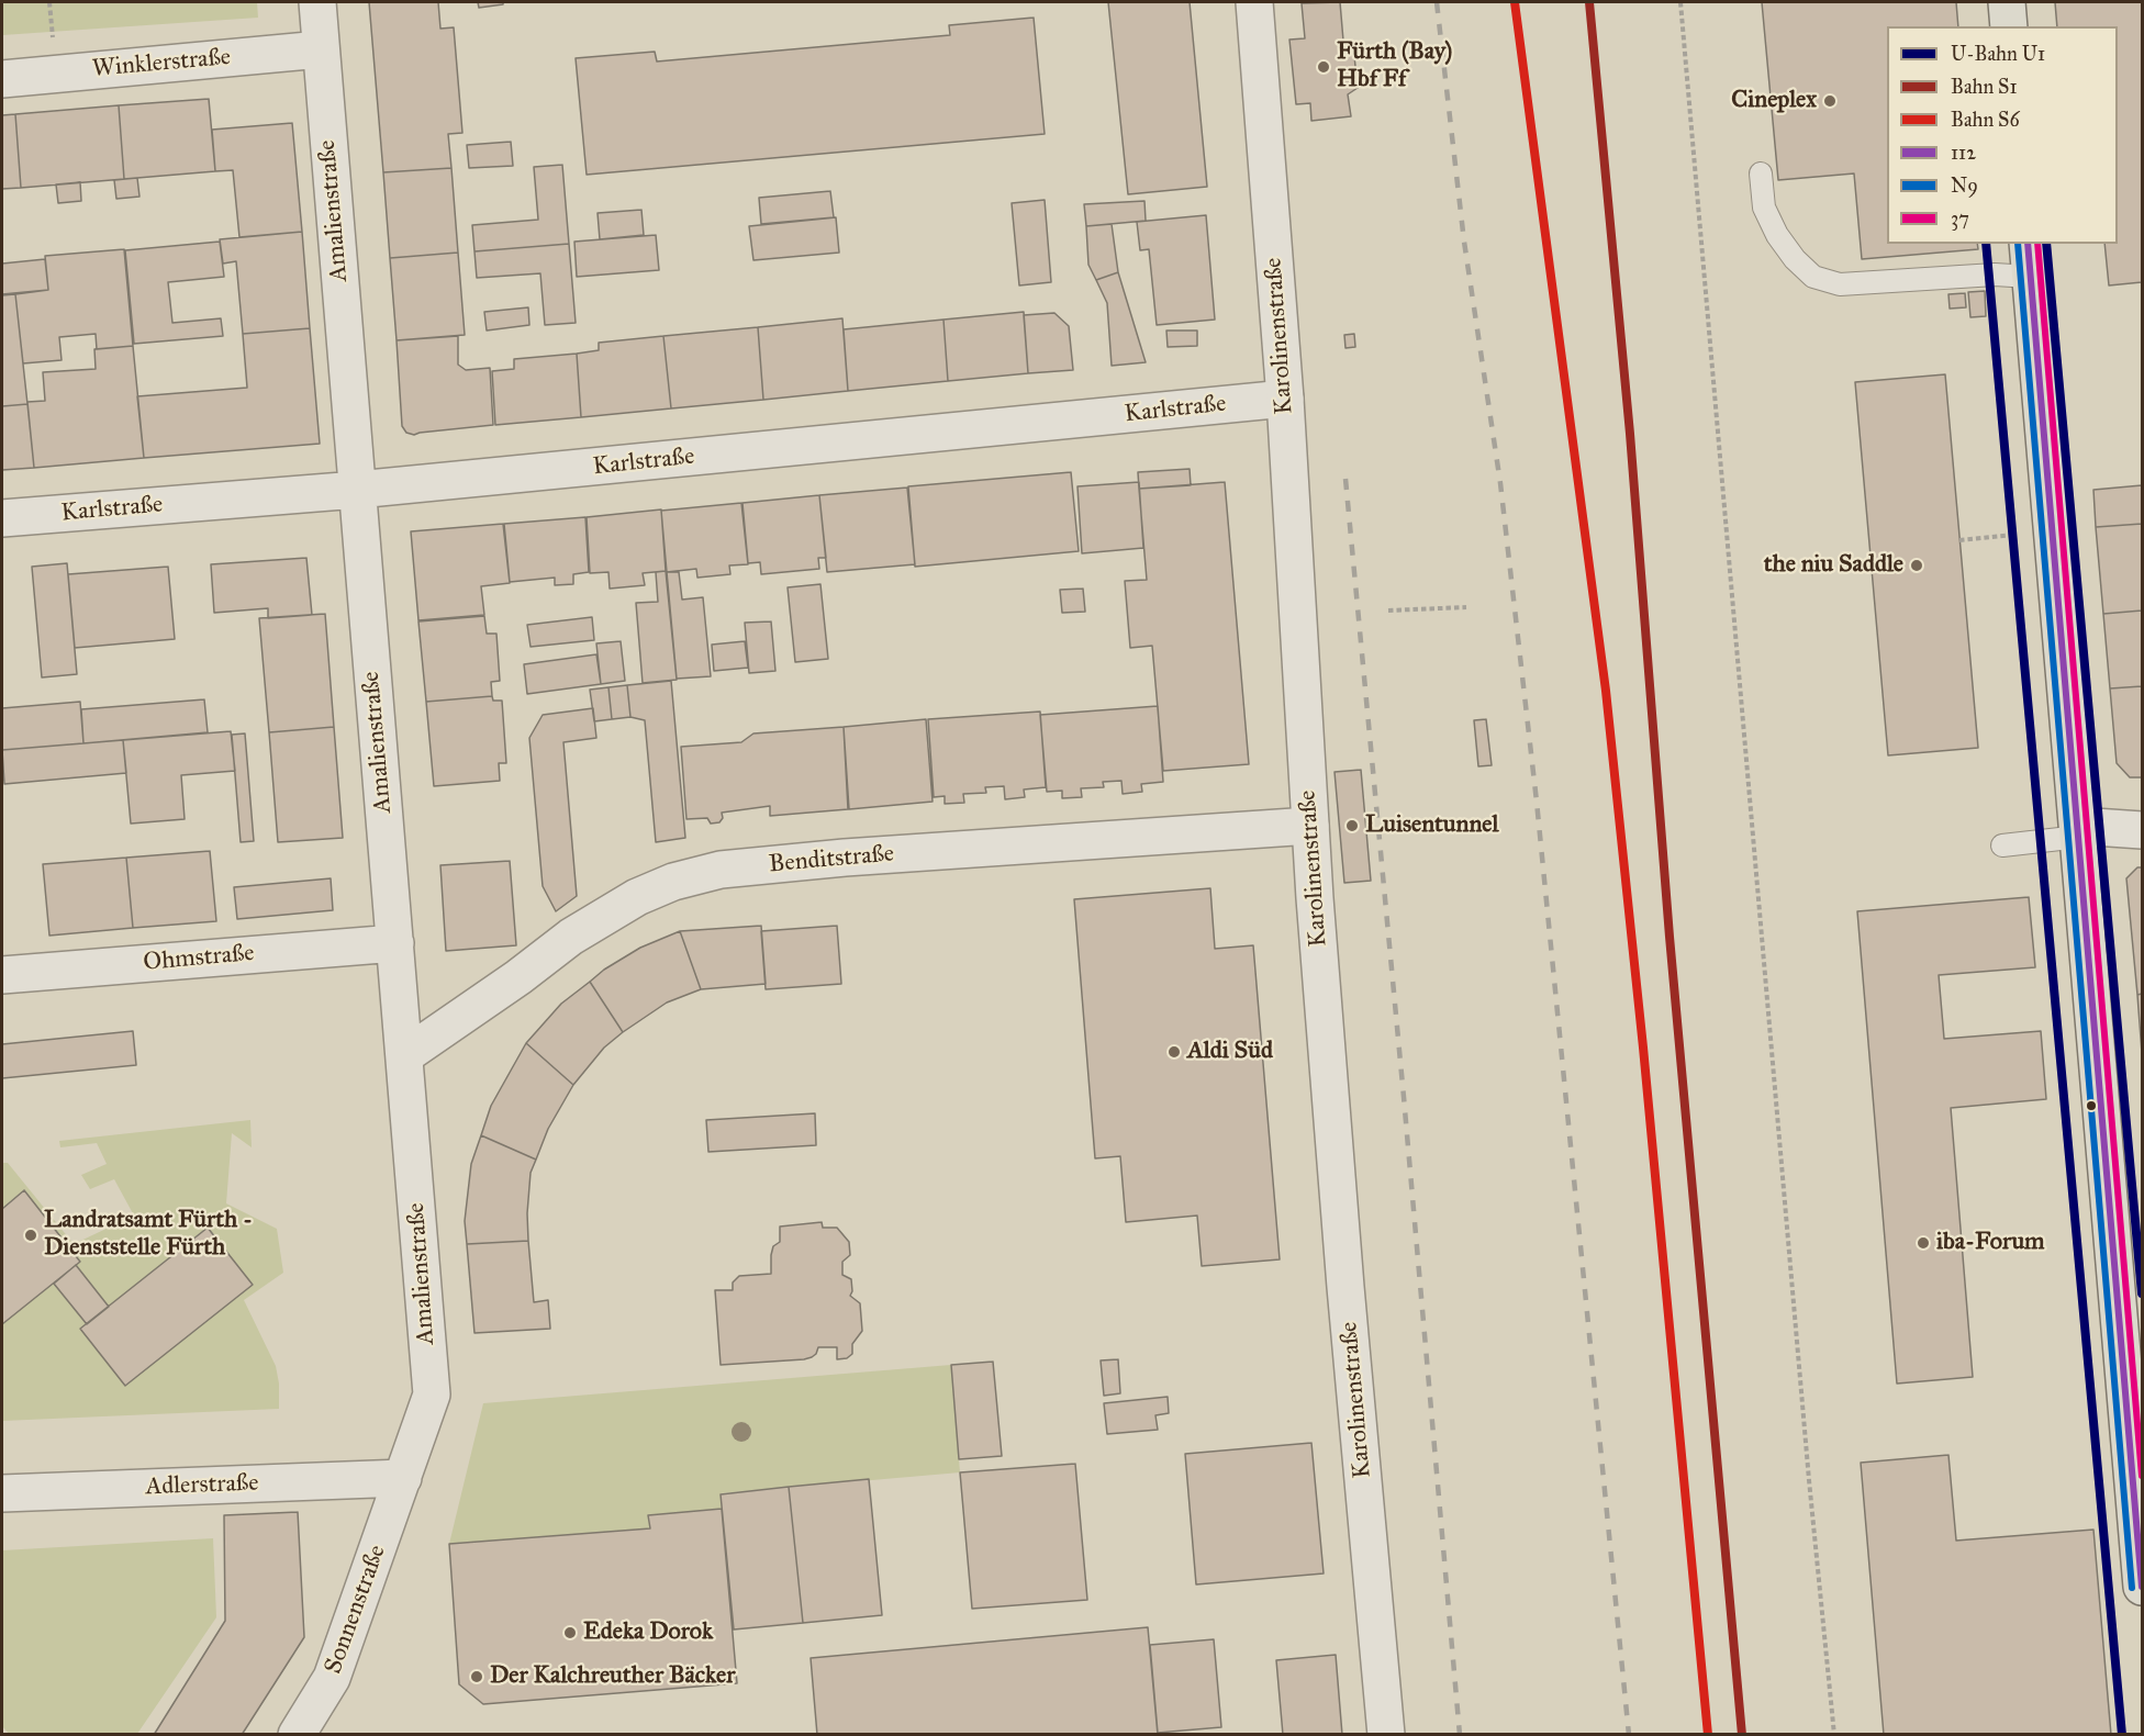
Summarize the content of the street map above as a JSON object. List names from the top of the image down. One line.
{"streets":{"street":["Winklerstraße","Amalienstraße","Karolinenstraße","Karlstraße","Benditstraße","Ohmstraße","Adlerstraße","Sonnenstraße"]},"crossings":[["Winklerstraße","Amalienstraße"],["Amalienstraße","Karlstraße"],["Amalienstraße","Benditstraße"],["Amalienstraße","Ohmstraße"],["Amalienstraße","Adlerstraße"],["Amalienstraße","Sonnenstraße"],["Karolinenstraße","Karlstraße"],["Karolinenstraße","Benditstraße"],["Adlerstraße","Sonnenstraße"]],"places":["Fürth (Bay) Hbf Ff","Cineplex","the niu Saddle","Luisentunnel","Aldi Süd","Landratsamt Fürth - Dienststelle Fürth","iba-Forum","Edeka Dorok","Der Kalchreuther Bäcker"],"lines":["rail line S1","rail line S6","metro line U1","transit line 112","transit line N9","transit line 37"],"legend":["U-Bahn U1","Bahn S1","Bahn S6","112","N9","37"]}
